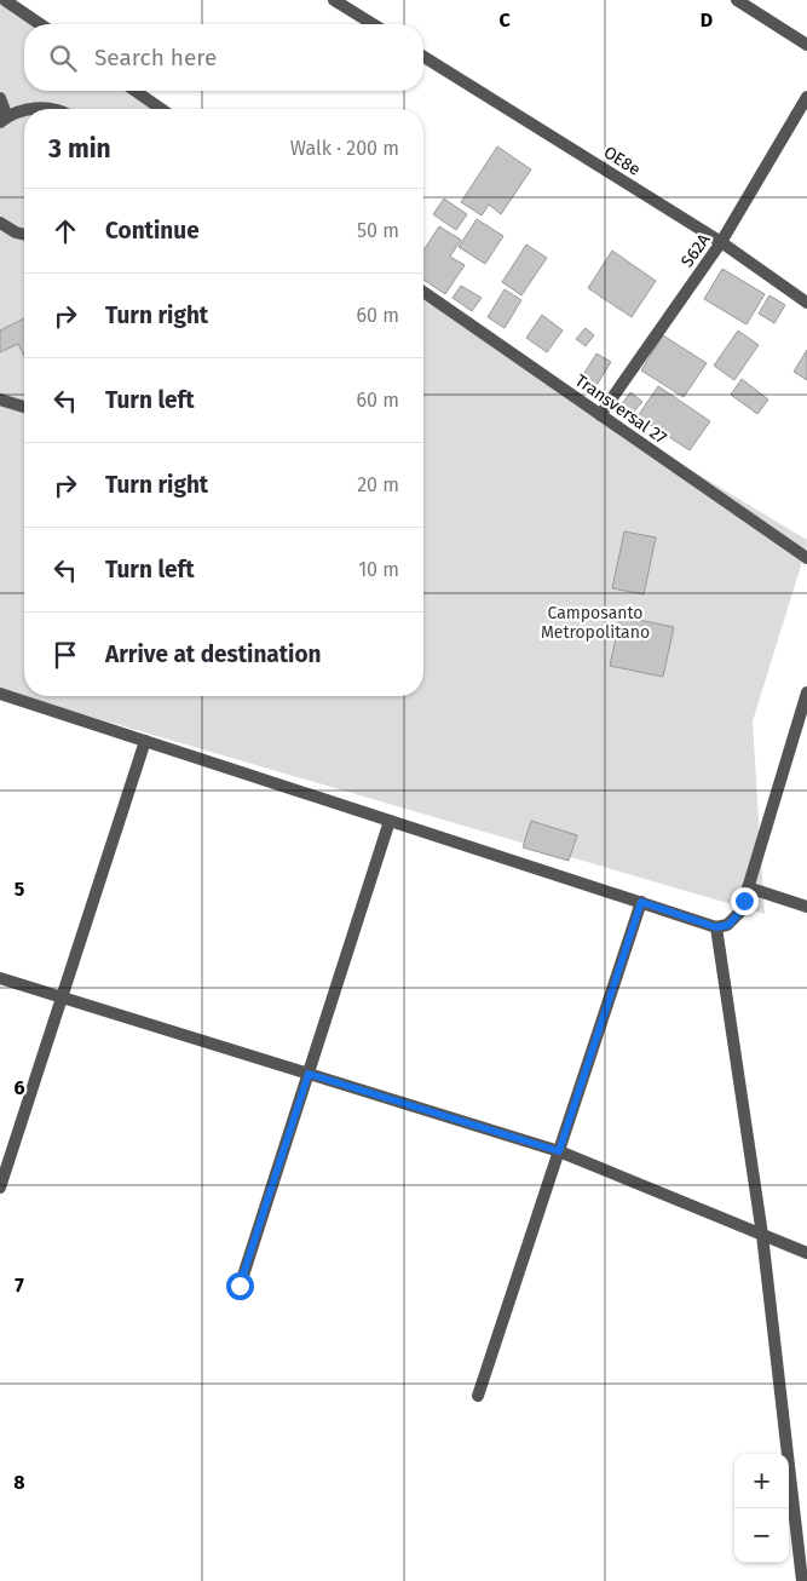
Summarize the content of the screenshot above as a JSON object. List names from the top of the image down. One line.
{"streets":{"street":["OE8e","S62A","Transversal 27"]},"crossings":[["OE8e","S62A"],["S62A","Transversal 27"]],"parks":["Camposanto Metropolitano"],"page":{"search":"Search here","heading":["3 min","Walk · 200 m"],"list":[["Continue","50 m"],["Turn right","60 m"],["Turn left","60 m"],["Turn right","20 m"],["Turn left","10 m"],"Arrive at destination"],"map_buttons":["+","−"]},"grid":{"columns":["C","D"],"rows":["5","6","7","8"]}}
